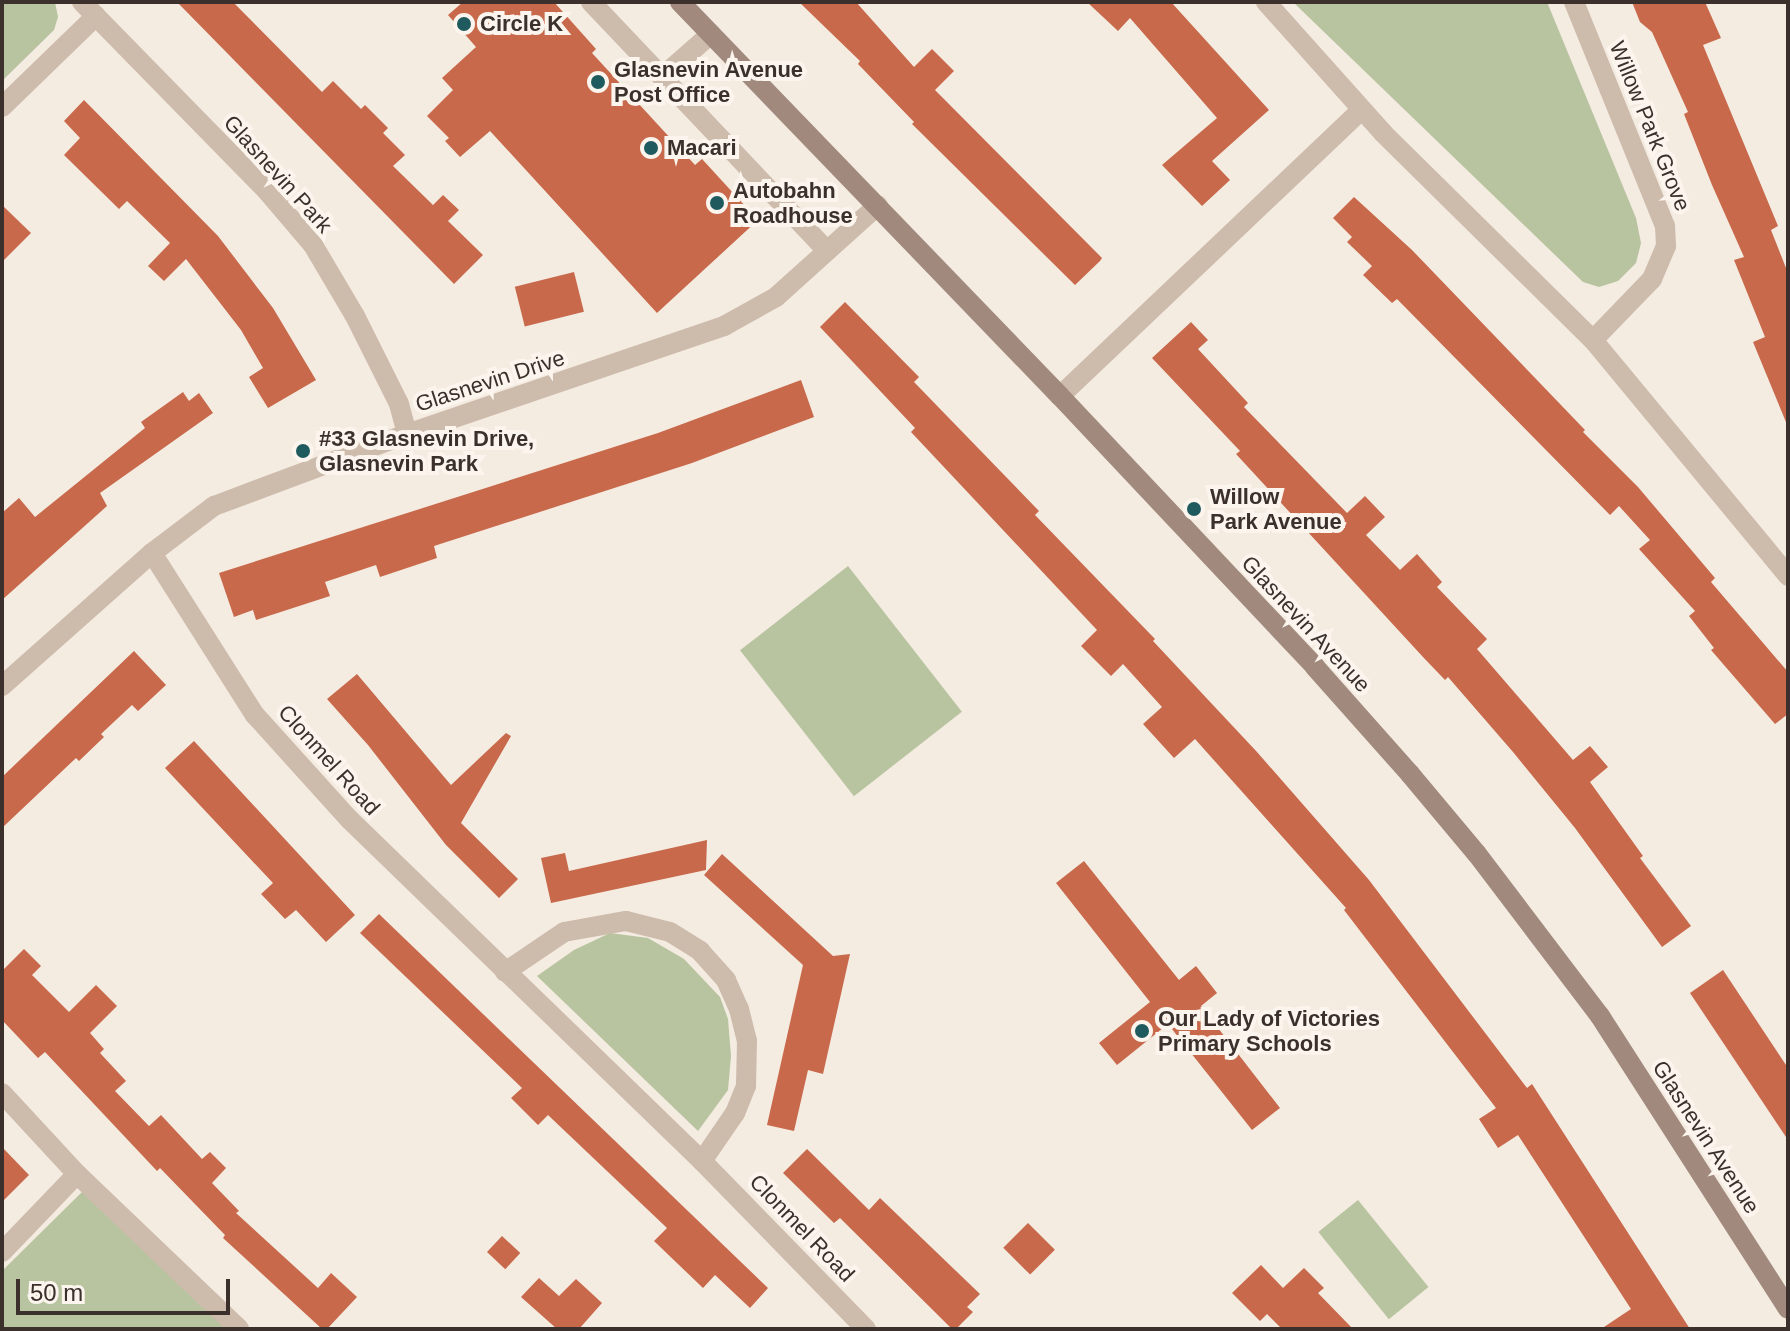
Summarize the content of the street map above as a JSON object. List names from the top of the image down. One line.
{"streets":{"main road":["Glasnevin Avenue"],"street":["Willow Park Grove","Glasnevin Park","Glasnevin Drive","Clonmel Road"]},"crossings":[["Glasnevin Park","Glasnevin Drive"],["Glasnevin Drive","Glasnevin Avenue"],["Glasnevin Drive","Clonmel Road"]],"places":["Circle K","Glasnevin Avenue Post Office","Macari","Autobahn Roadhouse","#33 Glasnevin Drive, Glasnevin Park","Willow Park Avenue","Our Lady of Victories Primary Schools"],"scale_bar":"50 m"}
